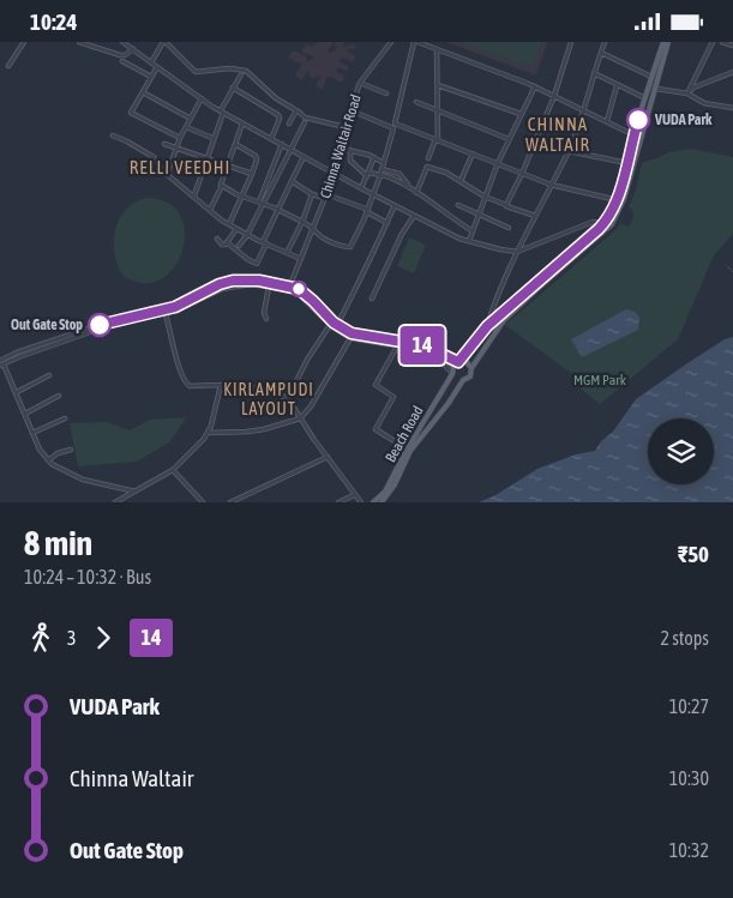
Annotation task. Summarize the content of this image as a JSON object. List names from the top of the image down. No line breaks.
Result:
{"streets":{"main road":["Beach Road"],"street":["Chinna Waltair Road"]},"districts":["CHINNA WALTAIR","RELLI VEEDHI","KIRLAMPUDI LAYOUT"],"parks":["MGM Park"],"places":["VUDA Park","Out Gate Stop"],"lines":["bus line 14"],"page":{"status":"10:24","on_map":"14","heading":["8 min","10:24 – 10:32 · Bus","₹50"],"legs":["3","14","2 stops"],"list":[{"name":"VUDA Park","value":"10:27"},{"name":"Chinna Waltair","value":"10:30"},{"name":"Out Gate Stop","value":"10:32"}]}}
